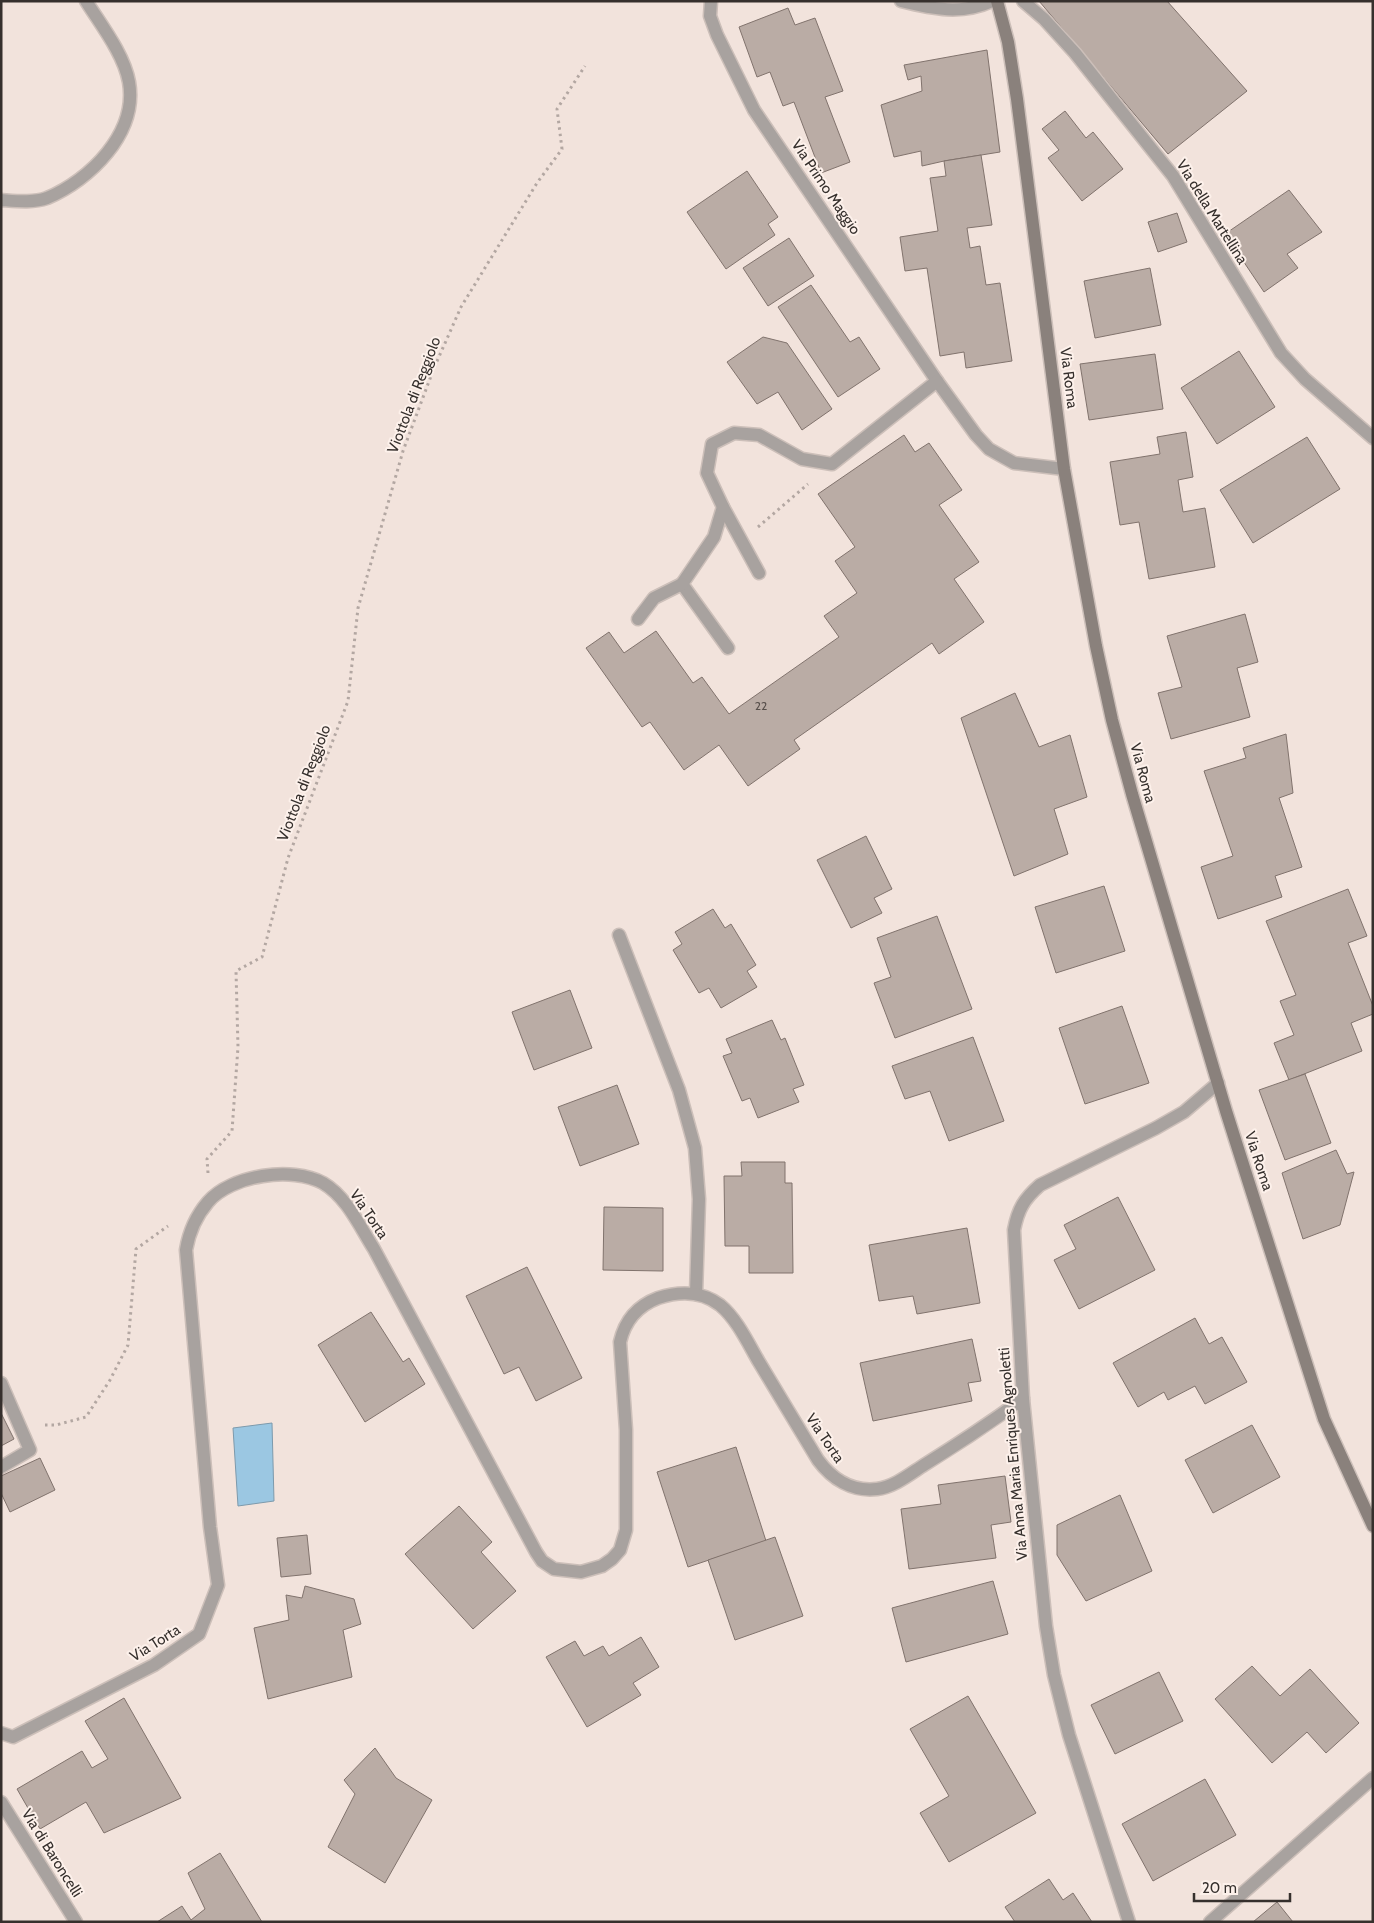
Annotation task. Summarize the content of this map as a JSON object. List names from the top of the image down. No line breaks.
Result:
{"streets":{"main road":["Via Roma"],"street":["Via Primo Maggio","Via della Martellina","Via Torta","Via Anna Maria Enriques Agnoletti","Via di Baroncelli"],"path":["Viottola di Reggiolo"]},"crossings":[["Via Primo Maggio","Via Roma"],["Via Roma","Via Anna Maria Enriques Agnoletti"],["Viottola di Reggiolo","Via Torta"],["Via Torta","Via Anna Maria Enriques Agnoletti"]],"house_numbers":["22"],"scale_bar":"20 m"}
